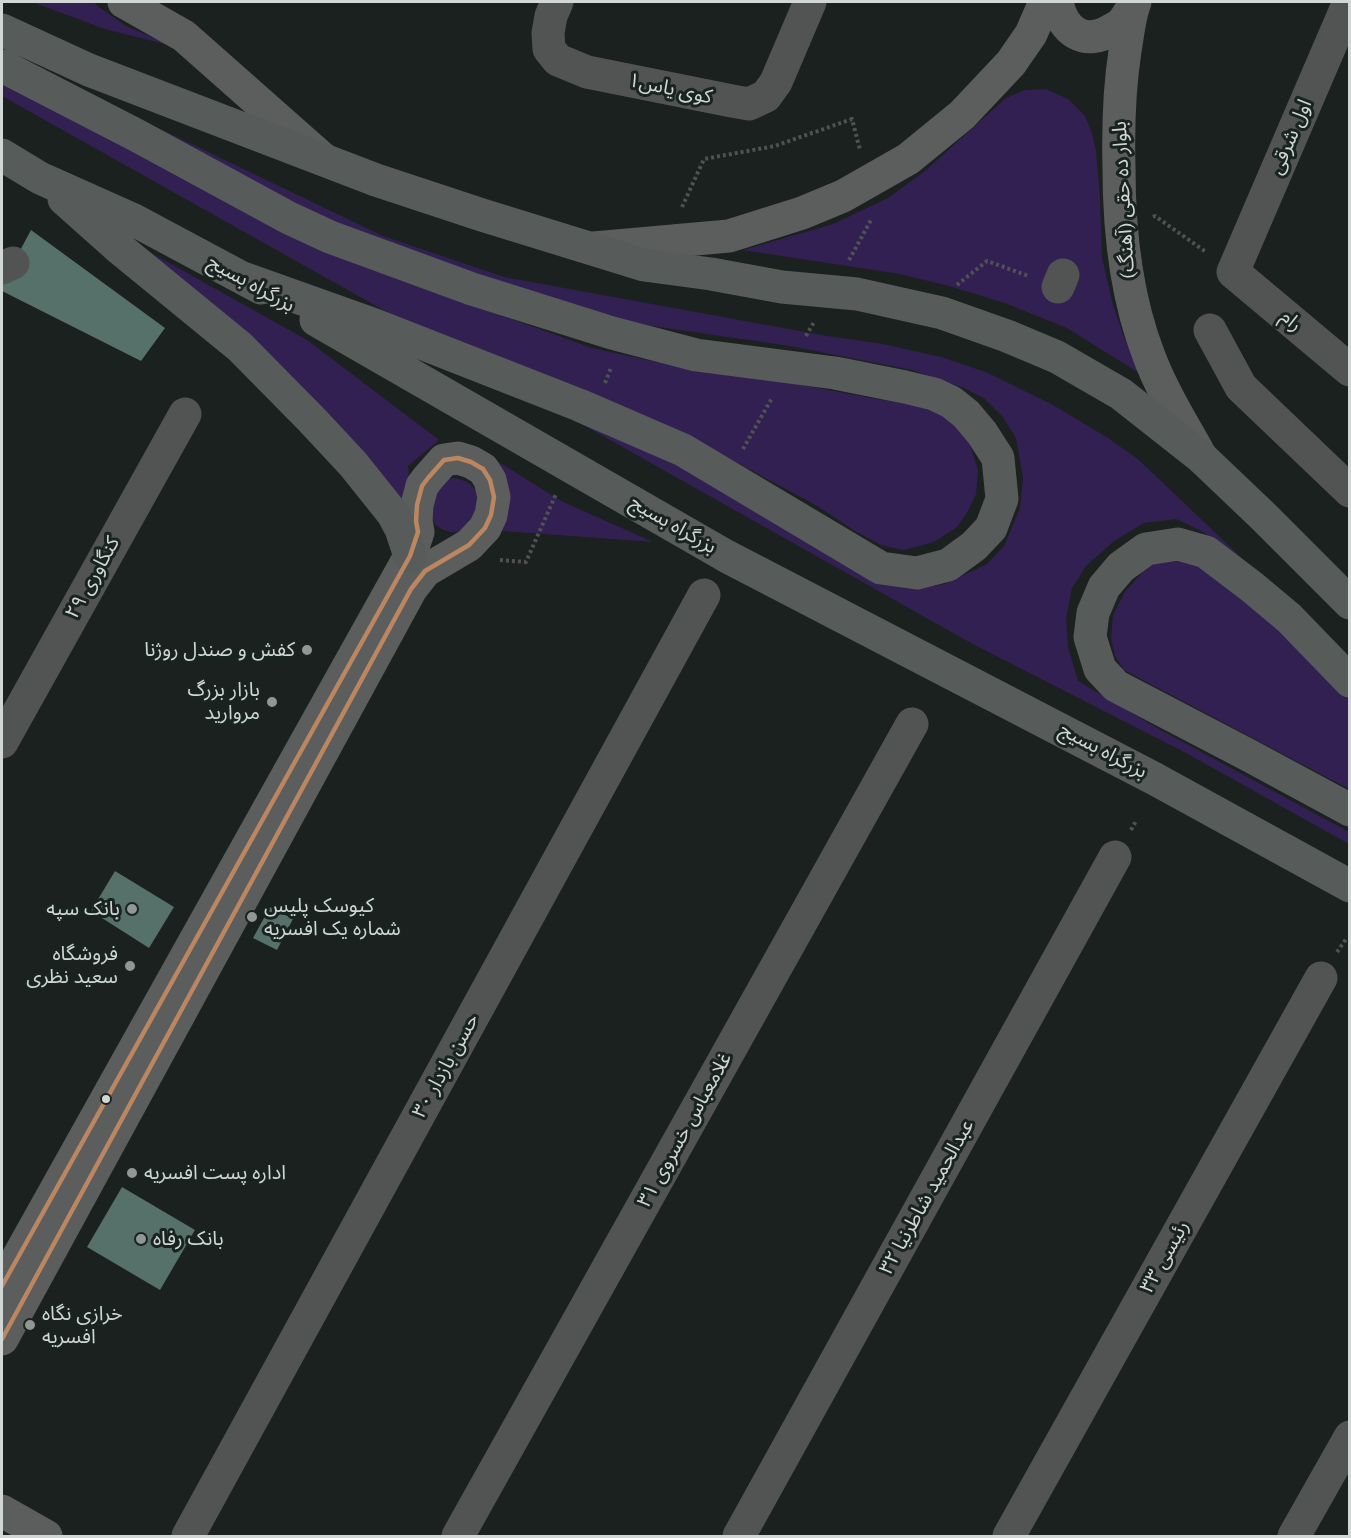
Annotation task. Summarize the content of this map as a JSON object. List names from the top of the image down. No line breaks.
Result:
{"streets":{"highway":["بزرگراه بسیج"],"main road":["بلوار ده حقی (آهنگ)"],"street":["کوی یاس۱","اول شرقی","رام","کنگاوری ۲۹","حسن بازدار ۳۰","غلامعباس خسروی ۳۱","عبدالحمید شاطرنیا ۳۲","رئیسی ۳۳"]},"crossings":[["اول شرقی","رام"]],"places":["کفش و صندل روژنا","بازار بزرگ مروارید","بانک سپه","کیوسک پلیس شماره یک افسریه","فروشگاه سعید نظری","اداره پست افسریه","بانک رفاه","خرازی نگاه افسریه"]}
